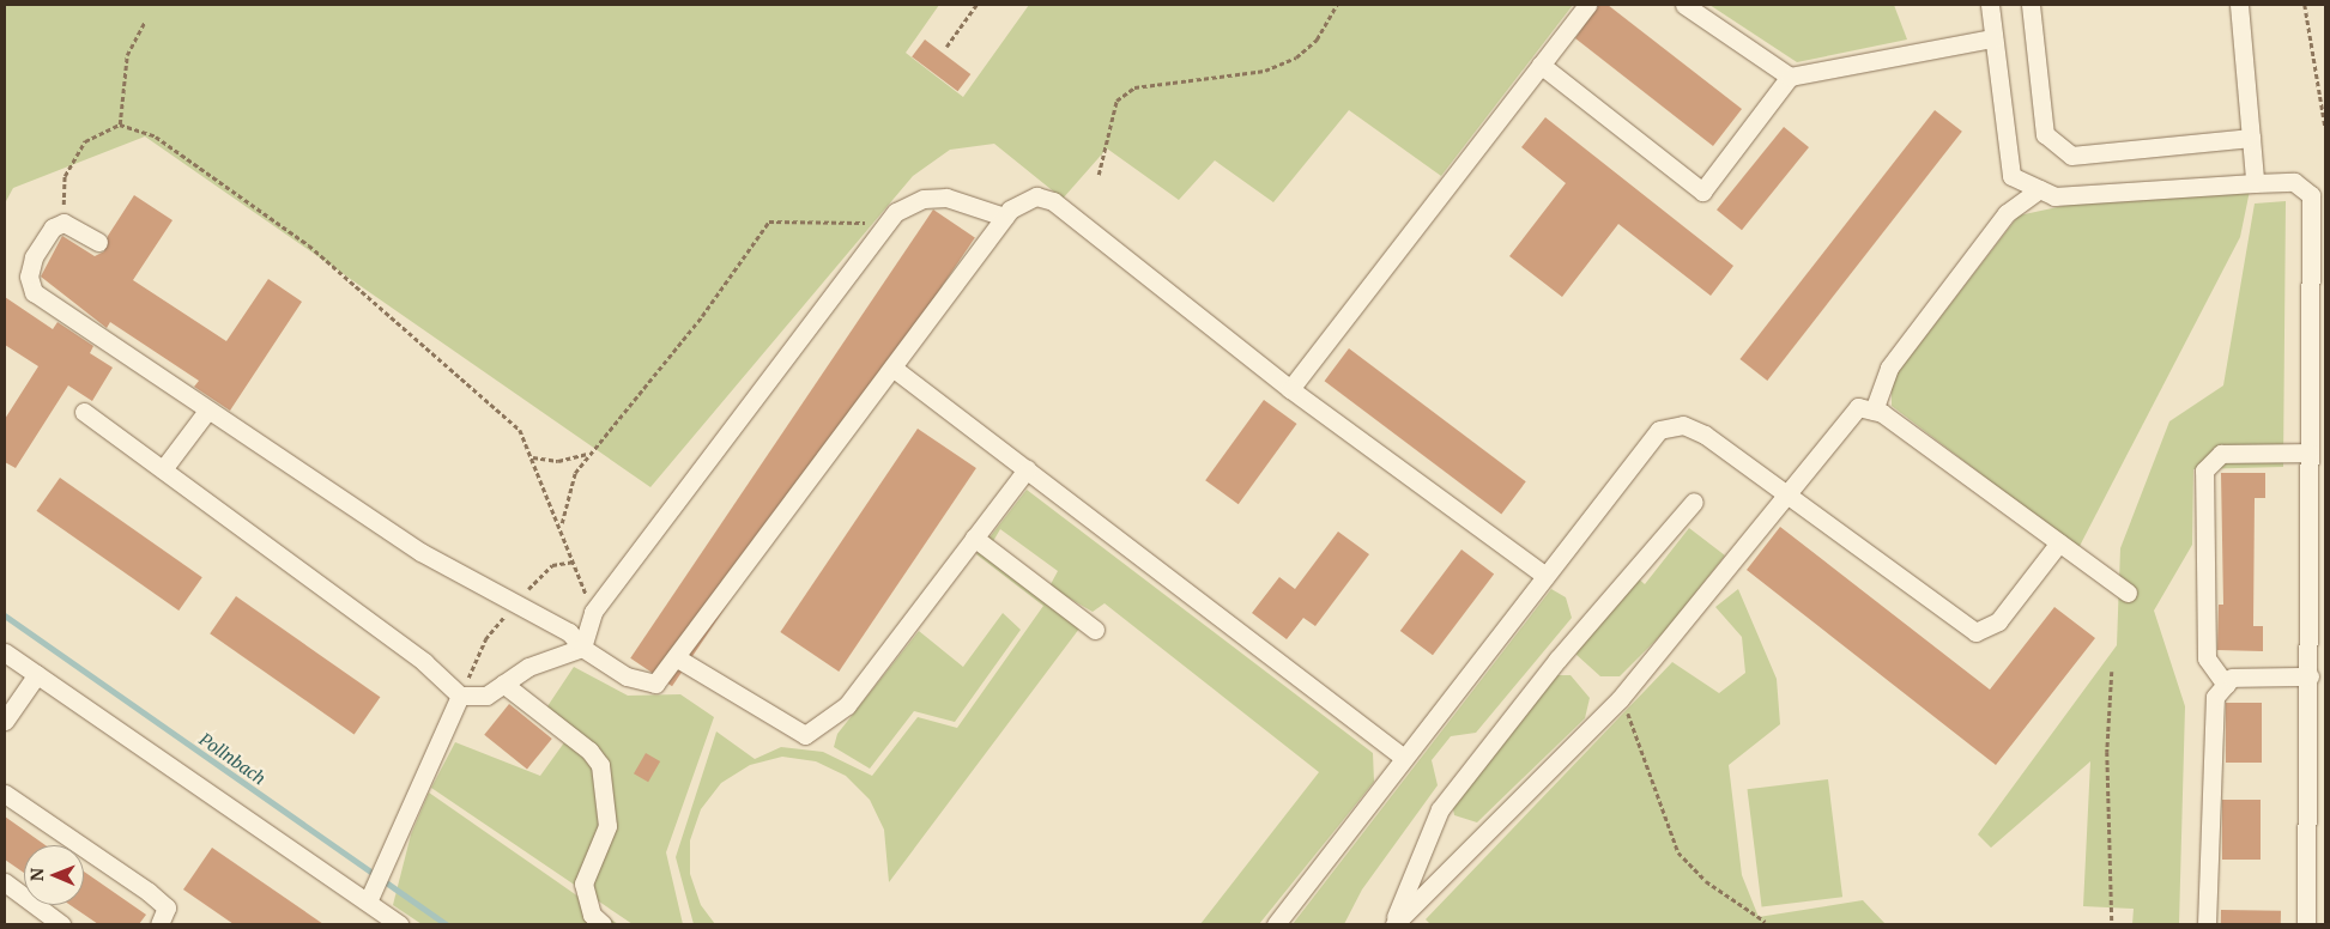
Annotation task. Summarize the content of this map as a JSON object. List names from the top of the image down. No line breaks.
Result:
{"water":["Pollnbach"],"north":"left"}
